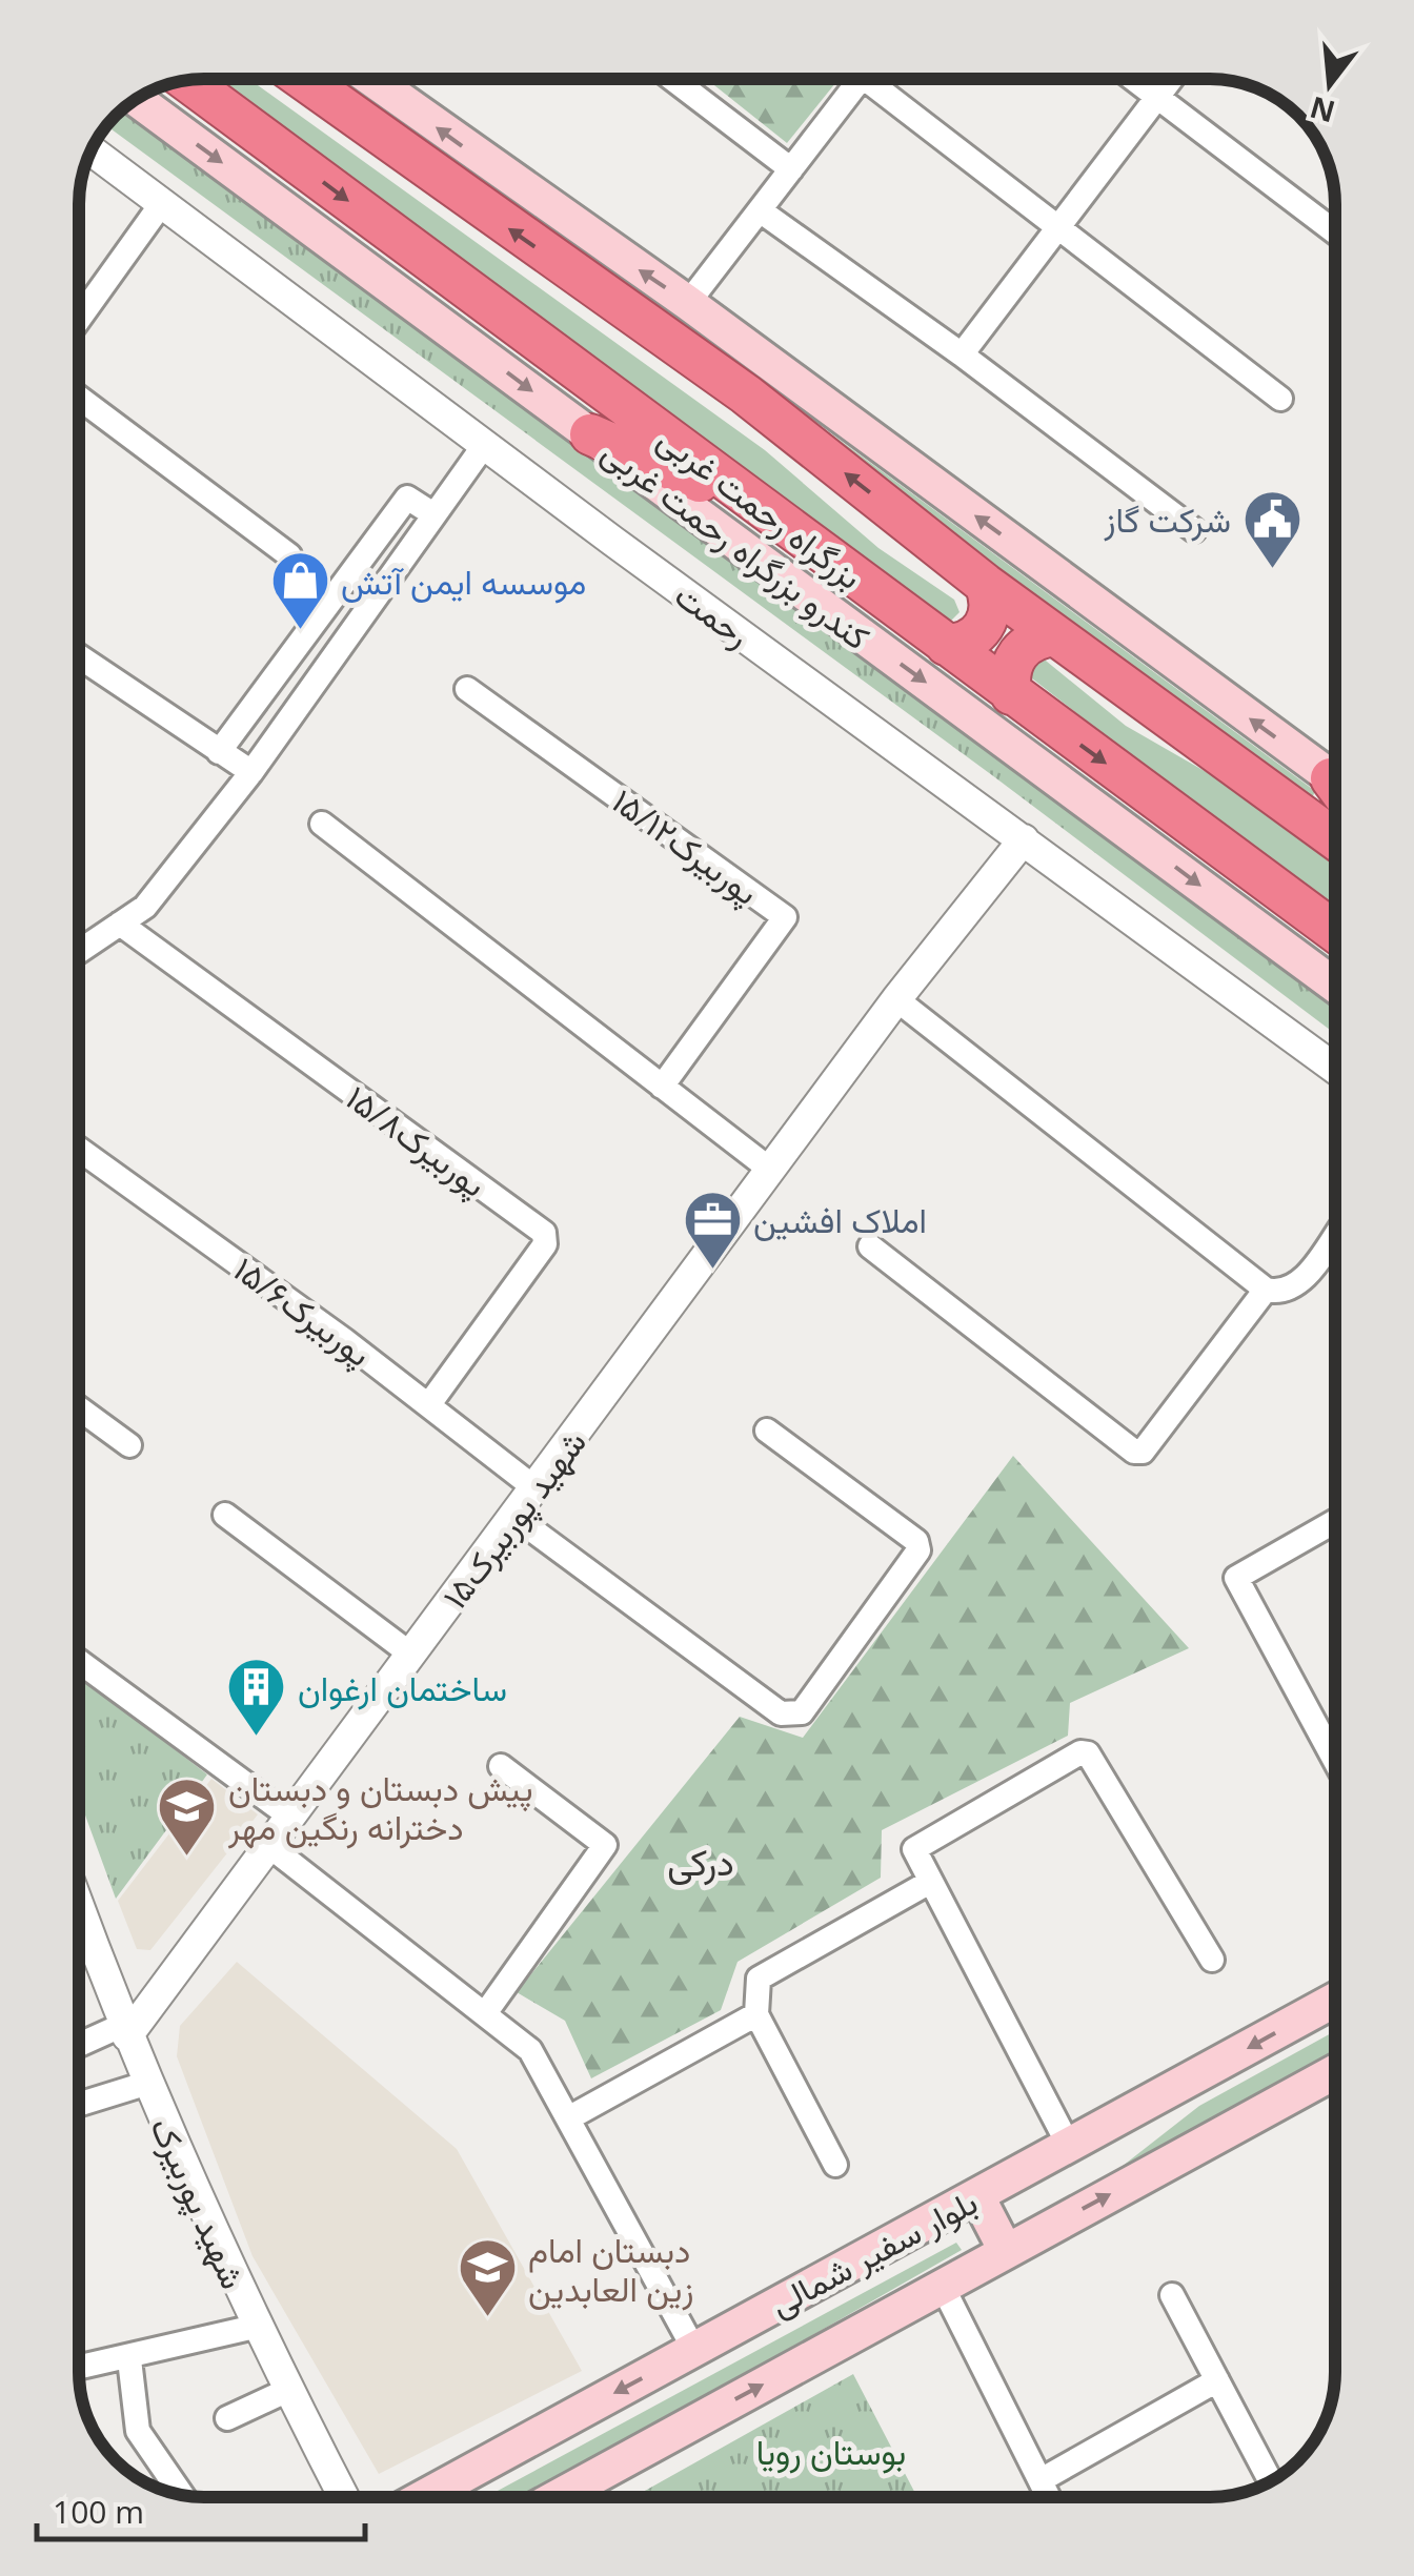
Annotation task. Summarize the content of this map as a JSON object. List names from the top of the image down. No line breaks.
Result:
{"streets":{"highway":["بزرگراه رحمت غربی"],"main road":["کندرو بزرگراه رحمت غربی","بلوار سفیر شمالی"],"street":["رحمت","پوربیرک۱۵/۱۲","پوربیرک۱۵/۸","پوربیرک۱۵/۶","شهید پوربیرک۱۵","شهید پوربیرک"]},"crossings":[["رحمت","شهید پوربیرک۱۵"],["پوربیرک۱۵/۸","پوربیرک۱۵/۶"],["پوربیرک۱۵/۶","شهید پوربیرک۱۵"],["شهید پوربیرک۱۵","شهید پوربیرک"]],"districts":["درکی"],"parks":["بوستان رویا"],"places":{"public building":["شرکت گاز"],"shop":["موسسه ایمن آتش"],"office":["املاک افشین"],"building":["ساختمان ارغوان"],"school or university":["پیش دبستان و دبستان دخترانه رنگین مهر","دبستان امام زین العابدین"]},"scale_bar":"100 m","north":"bottom"}
